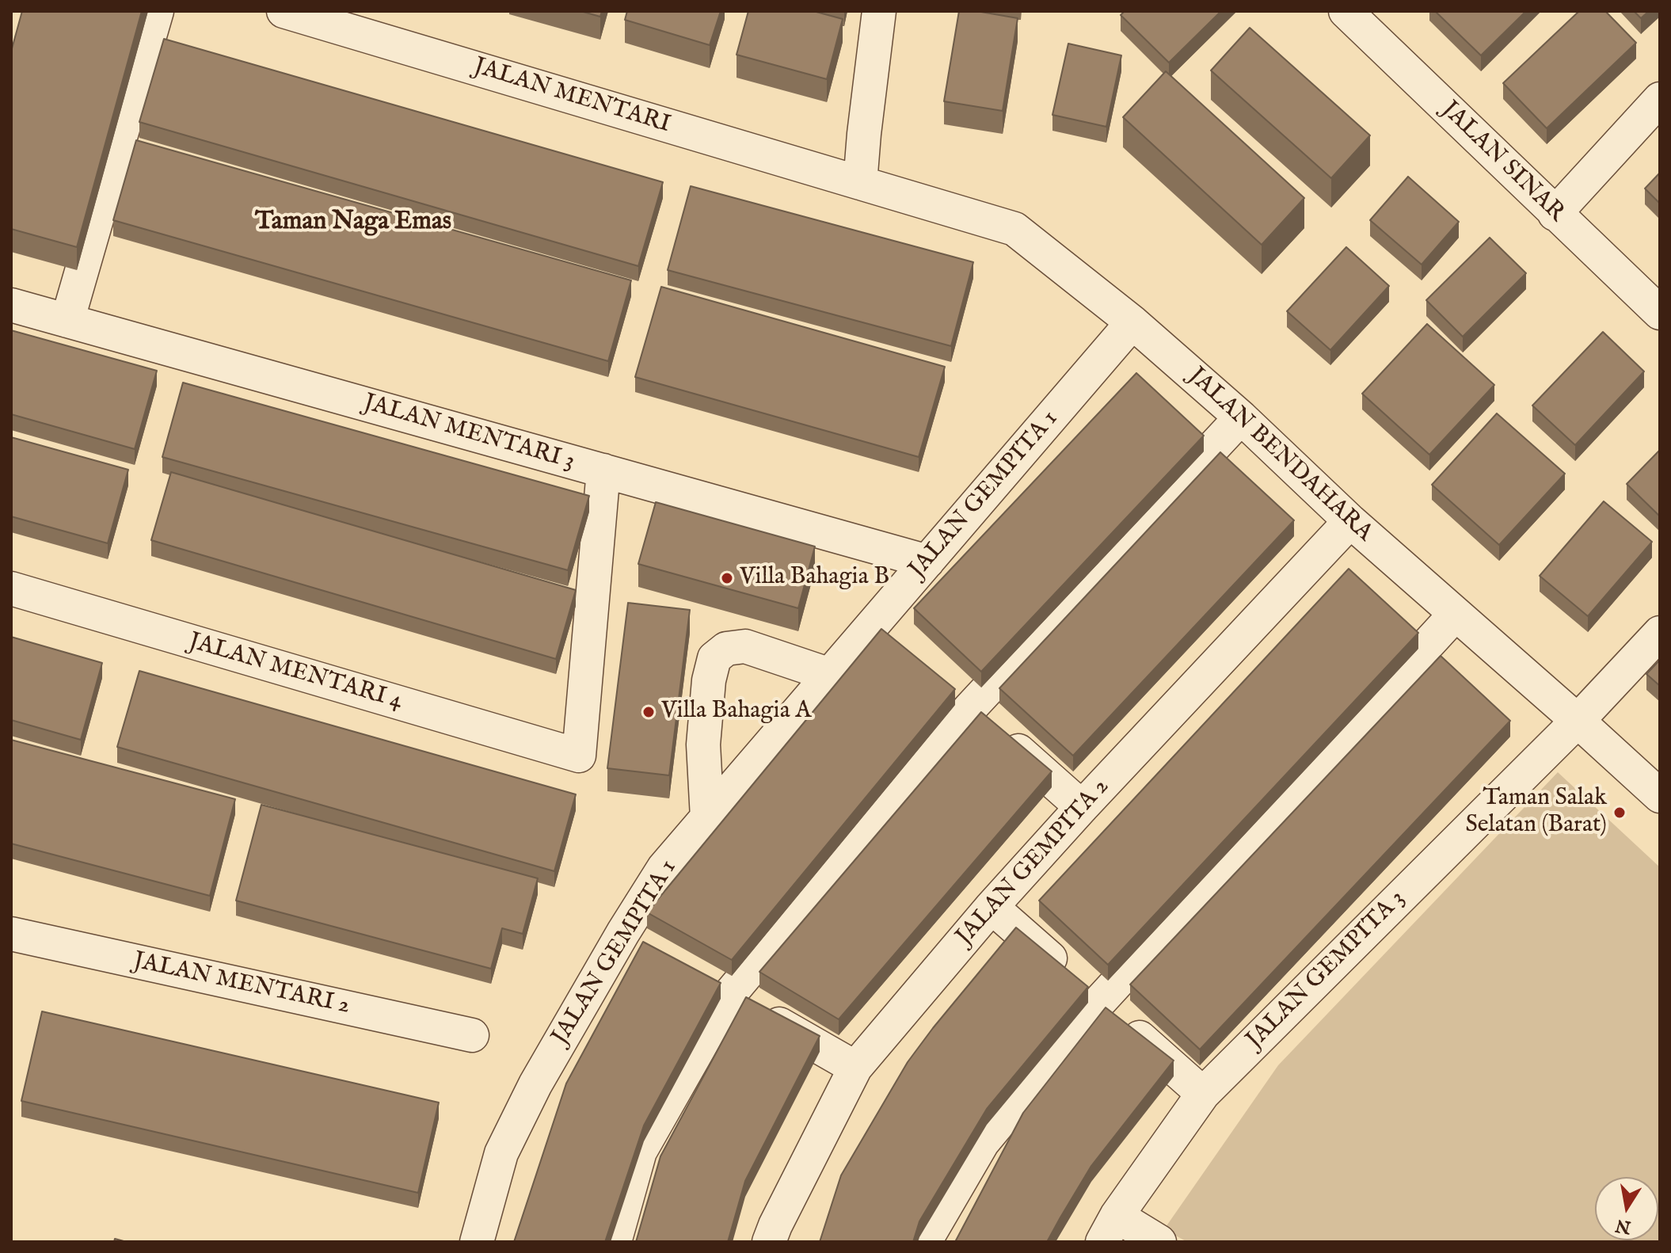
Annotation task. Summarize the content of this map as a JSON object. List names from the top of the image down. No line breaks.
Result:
{"streets":{"street":["JALAN MENTARI","JALAN SINAR","JALAN MENTARI 3","JALAN BENDAHARA","JALAN GEMPITA 1","JALAN MENTARI 4","JALAN GEMPITA 2","JALAN GEMPITA 3","JALAN MENTARI 2"]},"crossings":[["JALAN MENTARI","JALAN BENDAHARA"],["JALAN MENTARI 3","JALAN GEMPITA 1"],["JALAN MENTARI 3","JALAN MENTARI 4"],["JALAN BENDAHARA","JALAN GEMPITA 1"],["JALAN BENDAHARA","JALAN GEMPITA 2"],["JALAN BENDAHARA","JALAN GEMPITA 3"]],"districts":["Taman Naga Emas"],"places":["Villa Bahagia B","Villa Bahagia A","Taman Salak Selatan (Barat)"],"north":"bottom"}
